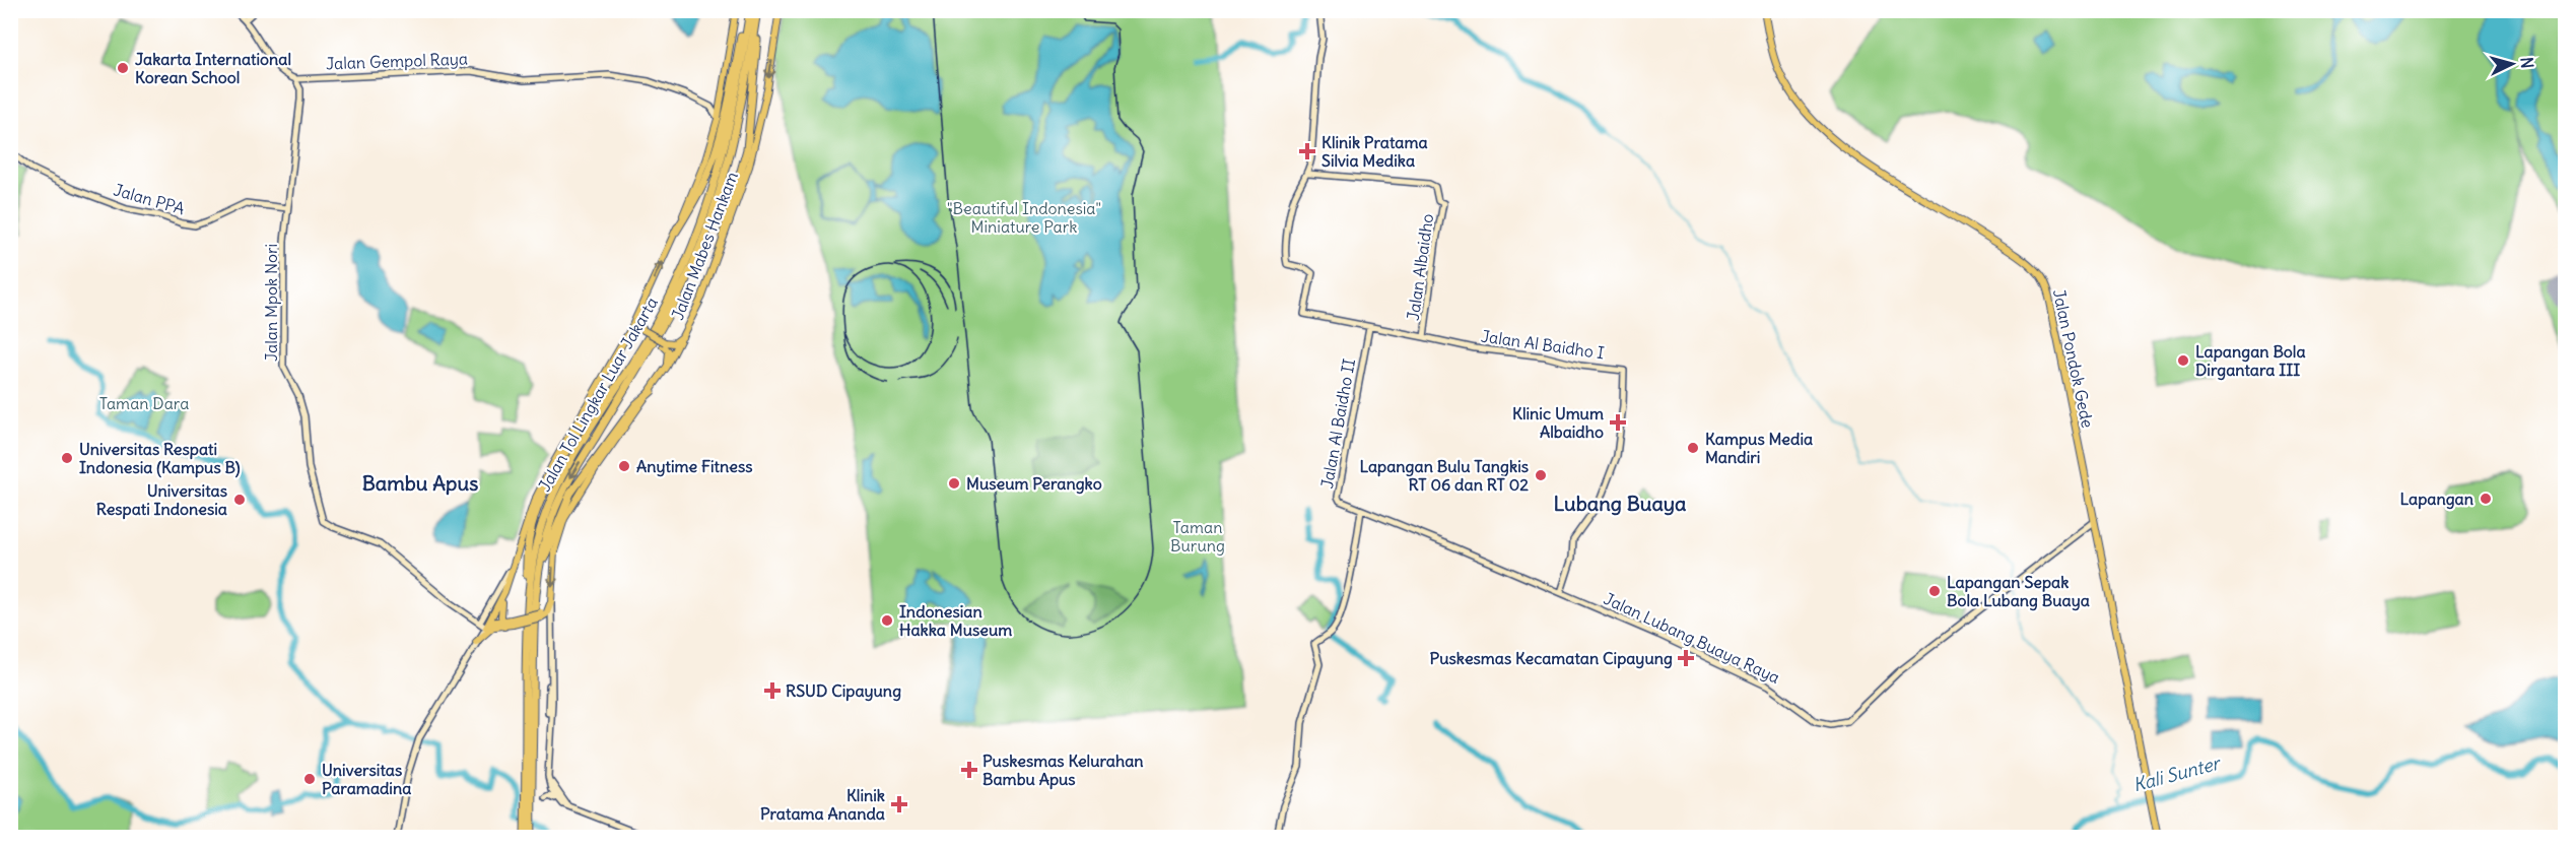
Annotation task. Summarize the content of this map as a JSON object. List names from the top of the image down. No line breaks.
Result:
{"streets":{"highway":["Jalan Tol Lingkar Luar Jakarta"],"main road":["Jalan Gempol Raya","Jalan PPA","Jalan Mabes Hankam","Jalan Albaidho","Jalan Mpok Nori","Jalan Al Baidho I","Jalan Pondok Gede","Jalan Al Baidho II","Jalan Lubang Buaya Raya"]},"crossings":[["Jalan Gempol Raya","Jalan Mpok Nori"],["Jalan PPA","Jalan Mpok Nori"],["Jalan Mabes Hankam","Jalan Mpok Nori"],["Jalan Albaidho","Jalan Al Baidho I"],["Jalan Al Baidho I","Jalan Al Baidho II"],["Jalan Al Baidho I","Jalan Lubang Buaya Raya"],["Jalan Pondok Gede","Jalan Lubang Buaya Raya"],["Jalan Al Baidho II","Jalan Lubang Buaya Raya"]],"districts":["Bambu Apus","Lubang Buaya"],"water":["Kali Sunter"],"parks":["\"Beautiful Indonesia\" Miniature Park","Taman Dara","Taman Burung"],"places":{"other":["Jakarta International Korean School","Lapangan Bola Dirgantara III","Kampus Media Mandiri","Universitas Respati Indonesia (Kampus B)","Anytime Fitness","Lapangan Bulu Tangkis RT 06 dan RT 02","Museum Perangko","Lapangan","Universitas Respati Indonesia","Lapangan Sepak Bola Lubang Buaya","Indonesian Hakka Museum","Universitas Paramadina"],"health":["Klinik Pratama Silvia Medika","Klinic Umum Albaidho","Puskesmas Kecamatan Cipayung","RSUD Cipayung","Puskesmas Kelurahan Bambu Apus","Klinik Pratama Ananda"]},"north":"right"}
